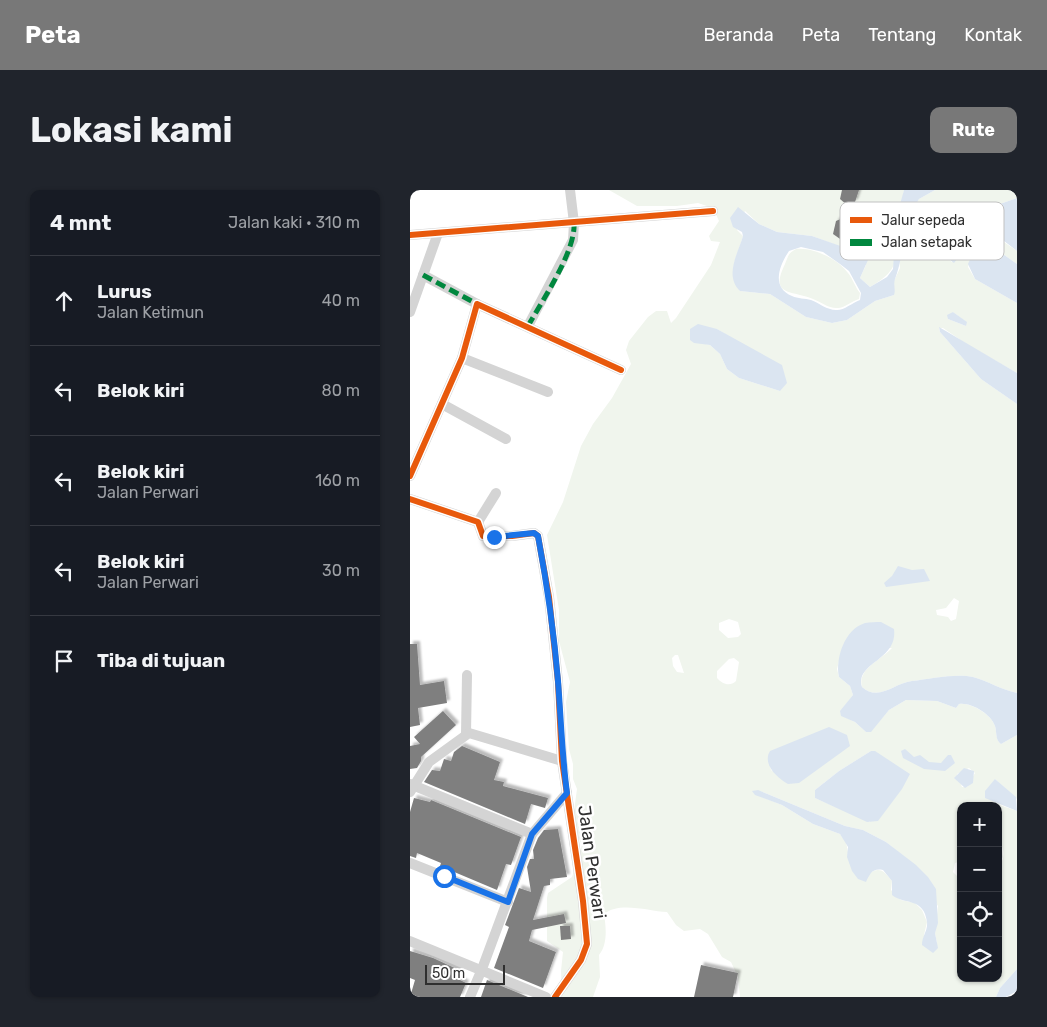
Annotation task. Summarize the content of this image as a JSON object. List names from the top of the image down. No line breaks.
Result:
{"streets":{"street":["Jalan Perwari"]},"legend":["Jalur sepeda","Jalan setapak"],"scale_bar":"50 m","page":{"header":"Peta","nav":["Beranda","Peta","Tentang","Kontak"],"buttons":"Rute","title":"Lokasi kami","heading":["4 mnt","Jalan kaki · 310 m"],"list":[["Lurus","Jalan Ketimun","40 m"],["Belok kiri","80 m"],["Belok kiri","Jalan Perwari","160 m"],["Belok kiri","Jalan Perwari","30 m"],"Tiba di tujuan"],"map_buttons":["+","−"],"scale":"50 m"}}
